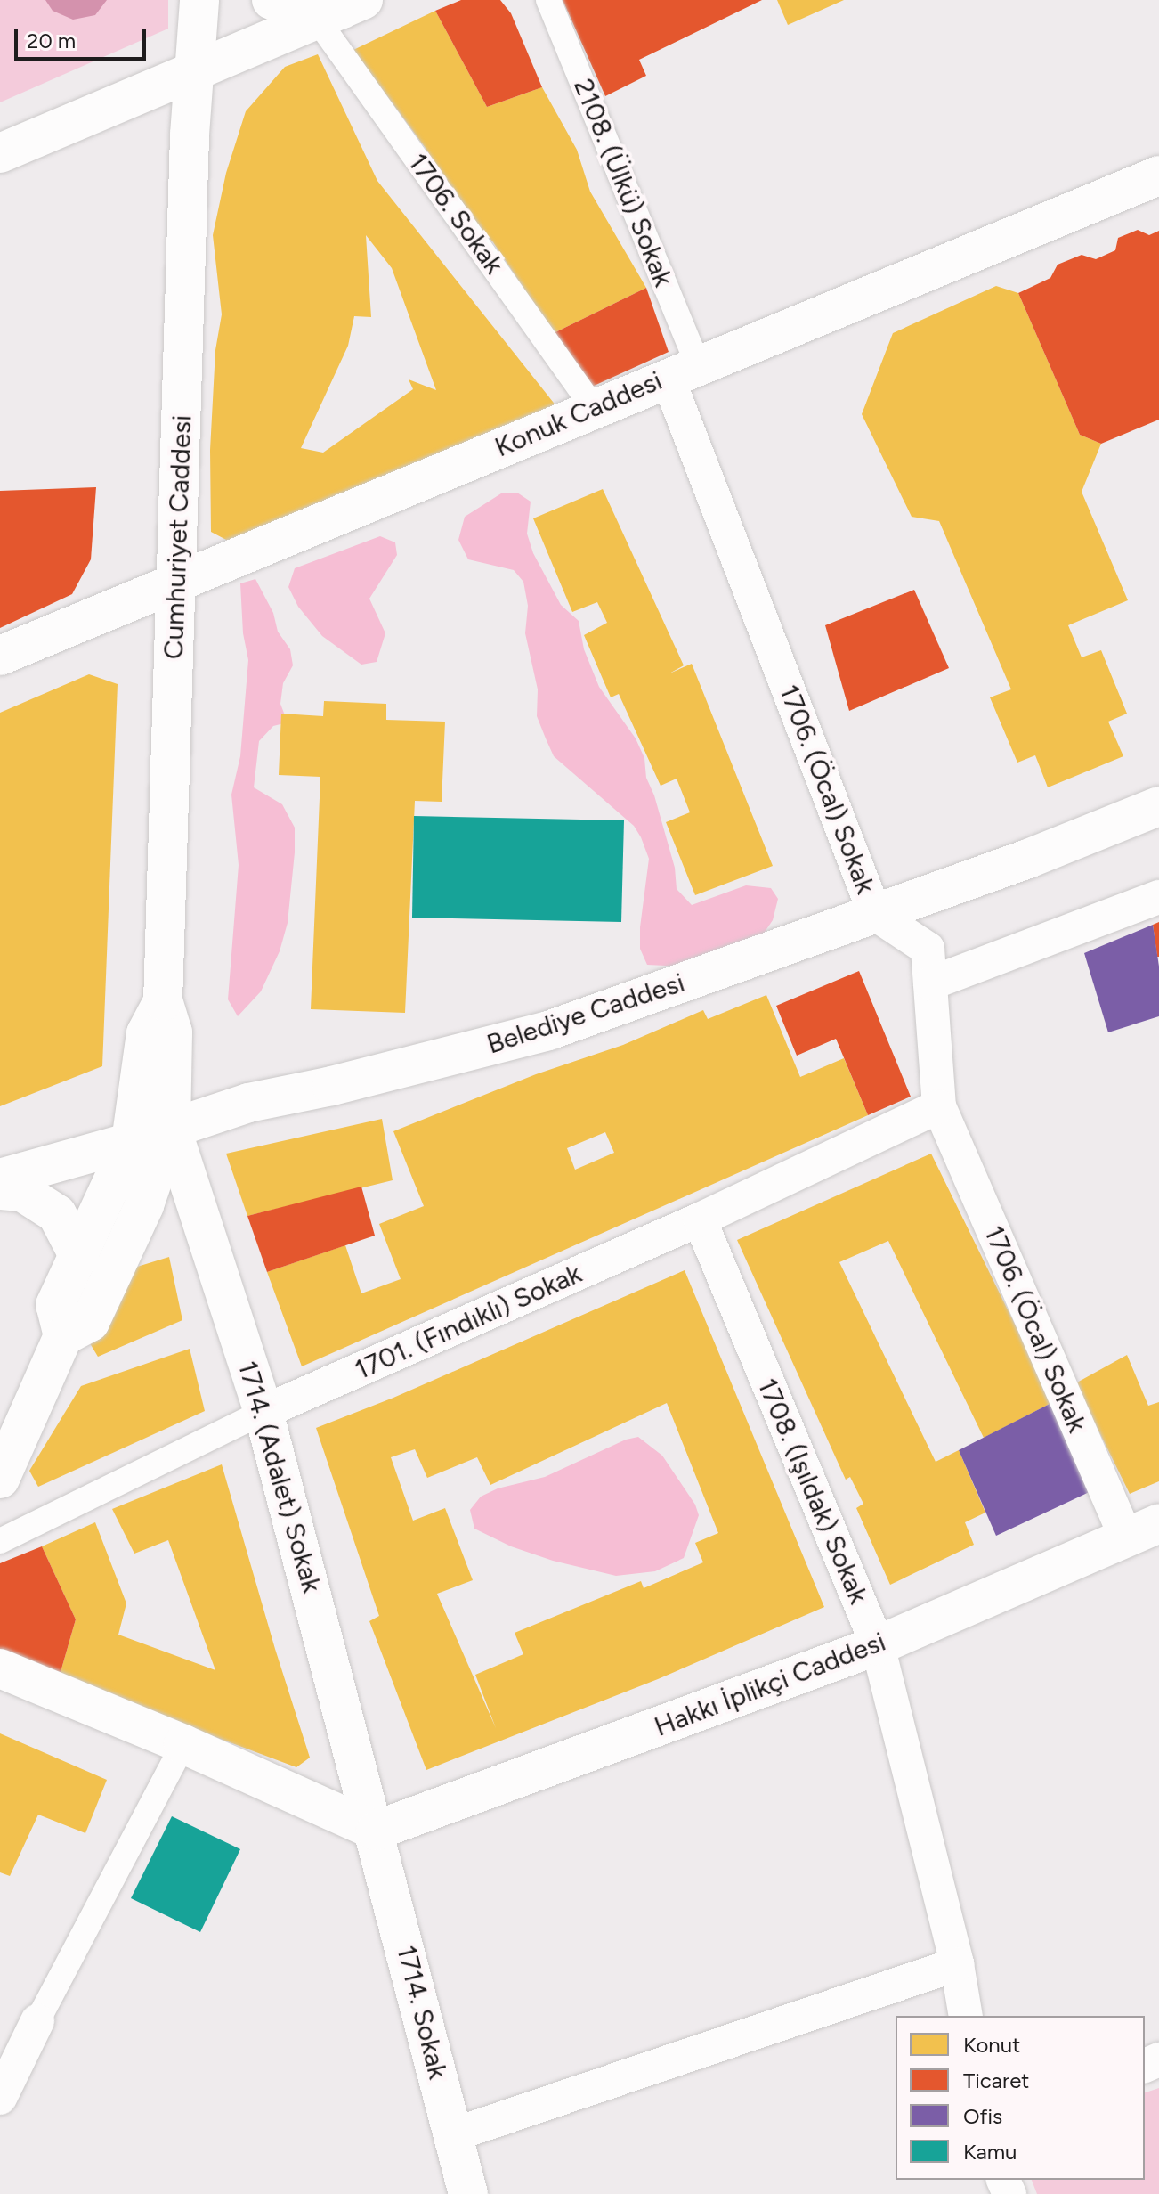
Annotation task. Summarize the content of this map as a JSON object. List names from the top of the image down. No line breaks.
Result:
{"streets":{"street":["2108. (Ülkü) Sokak","1706. Sokak","Konuk Caddesi","Cumhuriyet Caddesi","1706. (Öcal) Sokak","Belediye Caddesi","1701. (Fındıklı) Sokak","1714. (Adalet) Sokak","1708. (Işıldak) Sokak","Hakkı İplikçi Caddesi","1714. Sokak"]},"crossings":[["2108. (Ülkü) Sokak","Konuk Caddesi"],["2108. (Ülkü) Sokak","1706. (Öcal) Sokak"],["1706. Sokak","Konuk Caddesi"],["Konuk Caddesi","Cumhuriyet Caddesi"],["Konuk Caddesi","1706. (Öcal) Sokak"],["Cumhuriyet Caddesi","Belediye Caddesi"],["Cumhuriyet Caddesi","1714. (Adalet) Sokak"],["1706. (Öcal) Sokak","Belediye Caddesi"],["1706. (Öcal) Sokak","1701. (Fındıklı) Sokak"],["1706. (Öcal) Sokak","Hakkı İplikçi Caddesi"],["Belediye Caddesi","1714. (Adalet) Sokak"],["1701. (Fındıklı) Sokak","1714. (Adalet) Sokak"],["1701. (Fındıklı) Sokak","1708. (Işıldak) Sokak"],["1714. (Adalet) Sokak","Hakkı İplikçi Caddesi"],["1714. (Adalet) Sokak","1714. Sokak"],["1708. (Işıldak) Sokak","Hakkı İplikçi Caddesi"],["Hakkı İplikçi Caddesi","1714. Sokak"]],"legend":["Konut","Ticaret","Ofis","Kamu"],"scale_bar":"20 m"}
